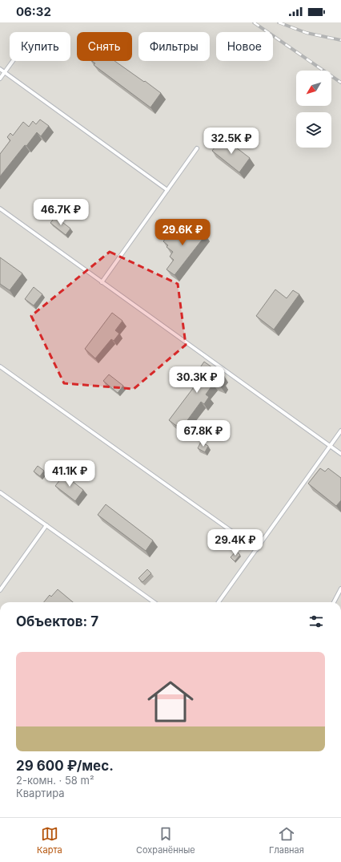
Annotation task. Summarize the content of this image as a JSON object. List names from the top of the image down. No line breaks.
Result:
{"north":"bottom left","page":{"status":"06:32","chip":["Купить","Снять","Фильтры","Новое"],"price":["32.5K ₽","46.7K ₽","29.6K ₽","30.3K ₽","67.8K ₽","41.1K ₽","29.4K ₽"],"heading":"Объектов: 7","list":[{"name":"29 600 ₽/мес.","note":"2-комн. · 58 m² · Квартира"}],"tabs":["Карта","Сохранённые","Главная"]}}
